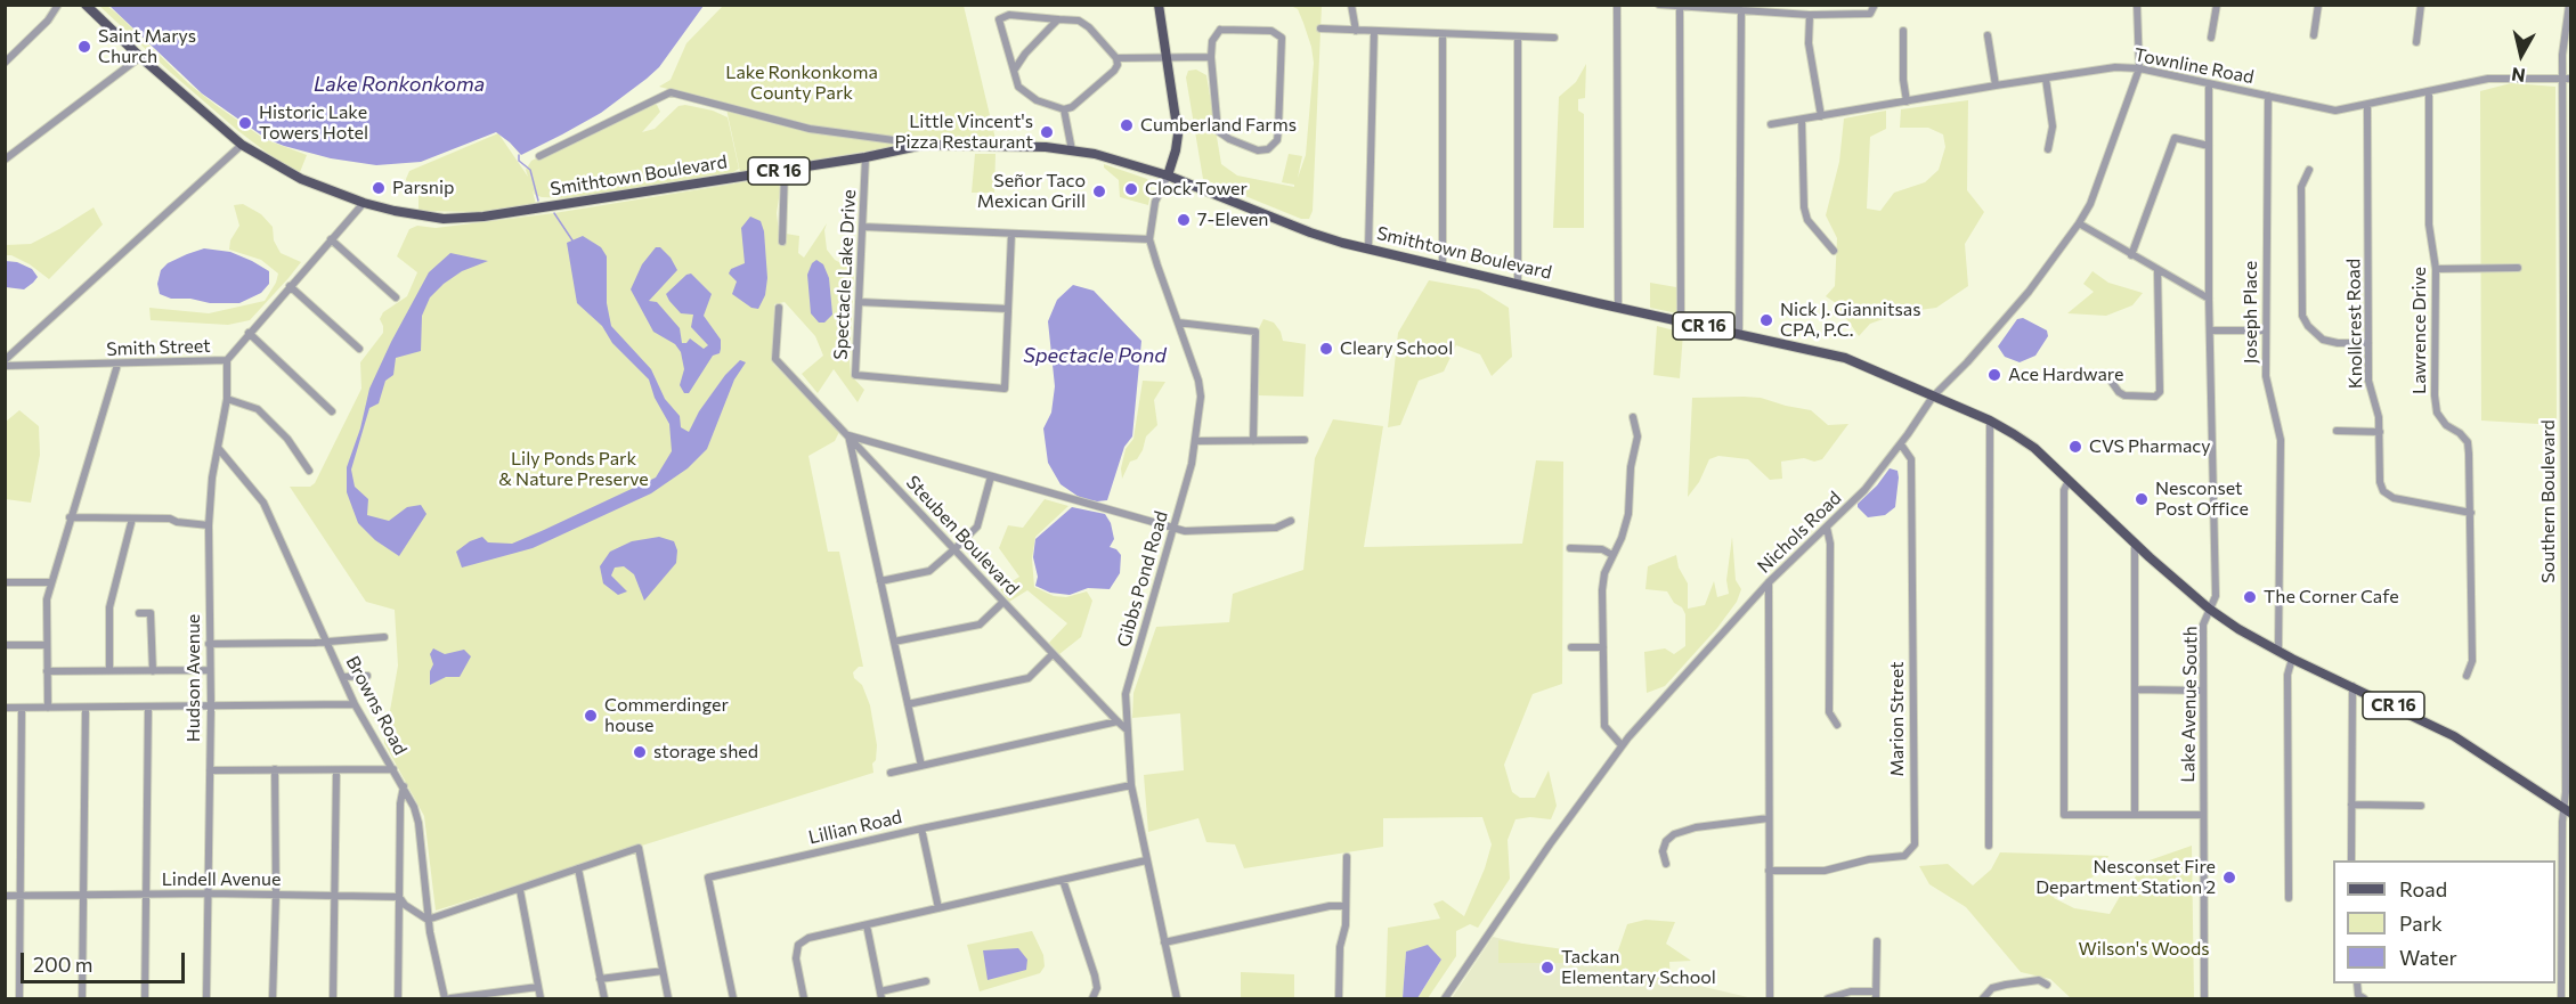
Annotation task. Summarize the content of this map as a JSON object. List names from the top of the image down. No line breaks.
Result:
{"streets":{"main road":["CR 16","Smithtown Boulevard"],"street":["Townline Road","Spectacle Lake Drive","Joseph Place","Knollcrest Road","Lawrence Drive","Smith Street","Southern Boulevard","Nichols Road","Steuben Boulevard","Gibbs Pond Road","Hudson Avenue","Lake Avenue South","Browns Road","Marion Street","Lillian Road","Lindell Avenue"]},"crossings":[["Townline Road","Joseph Place"],["Townline Road","Knollcrest Road"],["Townline Road","Lawrence Drive"],["Townline Road","Southern Boulevard"],["Townline Road","Nichols Road"],["Townline Road","Lake Avenue South"],["CR 16","Smithtown Boulevard"],["Smithtown Boulevard","Spectacle Lake Drive"],["Smithtown Boulevard","Joseph Place"],["Smithtown Boulevard","Smith Street"],["Smithtown Boulevard","Southern Boulevard"],["Smithtown Boulevard","Nichols Road"],["Smithtown Boulevard","Gibbs Pond Road"],["Smithtown Boulevard","Lake Avenue South"],["Knollcrest Road","Lawrence Drive"],["Smith Street","Hudson Avenue"],["Nichols Road","Marion Street"],["Steuben Boulevard","Gibbs Pond Road"],["Gibbs Pond Road","Lillian Road"],["Hudson Avenue","Browns Road"],["Hudson Avenue","Lindell Avenue"]],"water":["Lake Ronkonkoma","Spectacle Pond"],"parks":["Lake Ronkonkoma County Park","Lily Ponds Park & Nature Preserve","Wilson's Woods"],"places":["Saint Marys Church","Historic Lake Towers Hotel","Cumberland Farms","Little Vincent's Pizza Restaurant","Parsnip","Clock Tower","Señor Taco Mexican Grill","7-Eleven","Nick J. Giannitsas CPA, P.C.","Cleary School","Ace Hardware","CVS Pharmacy","Nesconset Post Office","The Corner Cafe","Commerdinger house","storage shed","Nesconset Fire Department Station 2","Tackan Elementary School"],"legend":["Road","Park","Water"],"scale_bar":"200 m","north":"bottom"}
